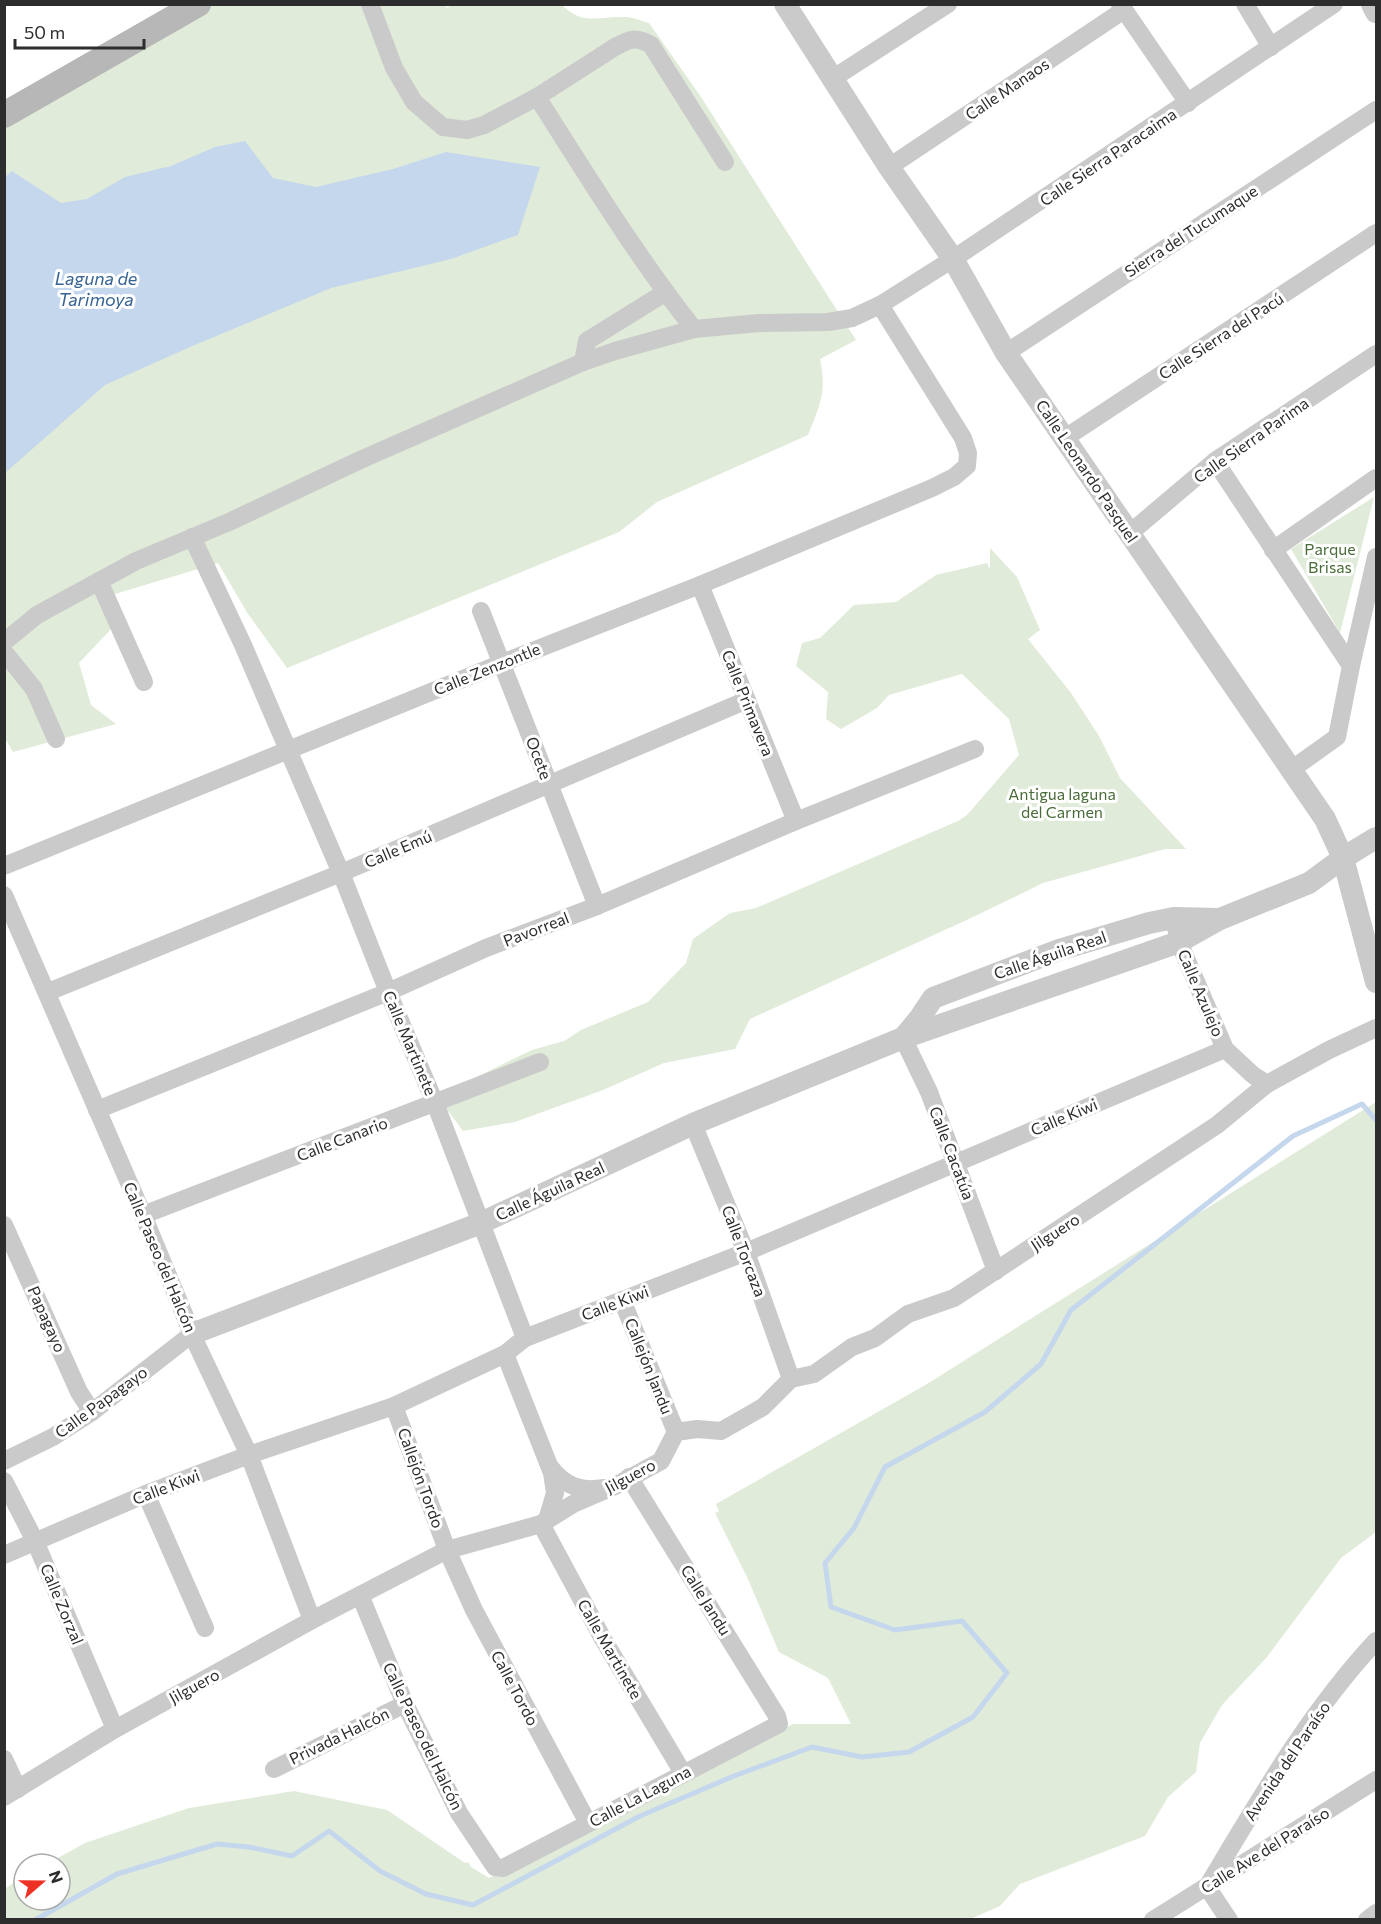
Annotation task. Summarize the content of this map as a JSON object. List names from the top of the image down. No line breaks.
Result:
{"streets":{"street":["Calle Manaos","Calle Sierra Paracaima","Sierra del Tucumaque","Calle Sierra del Pacú","Calle Sierra Parima","Calle Leonardo Pasquel","Calle Zenzontle","Calle Primavera","Ocete","Calle Emú","Pavorreal","Calle Águila Real","Calle Azulejo","Calle Martinete","Calle Kiwi","Calle Canario","Calle Cacatúa","Jilguero","Calle Torcaza","Calle Paseo del Halcón","Papagayo","Callejón Jandu","Calle Papagayo","Callejón Tordo","Calle Jandu","Calle Zorzal","Calle Tordo","Privada Halcón","Avenida del Paraíso","Calle La Laguna","Calle Ave del Paraíso"]},"crossings":[["Calle Manaos","Calle Leonardo Pasquel"],["Calle Sierra Paracaima","Calle Leonardo Pasquel"],["Calle Sierra Paracaima","Calle Zenzontle"],["Calle Sierra Paracaima","Calle Martinete"],["Sierra del Tucumaque","Calle Leonardo Pasquel"],["Calle Sierra del Pacú","Calle Leonardo Pasquel"],["Calle Sierra Parima","Calle Leonardo Pasquel"],["Calle Leonardo Pasquel","Calle Águila Real"],["Calle Zenzontle","Calle Primavera"],["Calle Zenzontle","Ocete"],["Calle Zenzontle","Calle Martinete"],["Calle Primavera","Calle Emú"],["Calle Primavera","Pavorreal"],["Ocete","Calle Emú"],["Ocete","Pavorreal"],["Calle Emú","Calle Martinete"],["Calle Emú","Calle Paseo del Halcón"],["Pavorreal","Calle Martinete"],["Pavorreal","Calle Paseo del Halcón"],["Calle Águila Real","Calle Azulejo"],["Calle Águila Real","Calle Martinete"],["Calle Águila Real","Calle Cacatúa"],["Calle Águila Real","Calle Torcaza"],["Calle Águila Real","Calle Paseo del Halcón"],["Calle Águila Real","Calle Papagayo"],["Calle Azulejo","Calle Kiwi"],["Calle Azulejo","Jilguero"],["Calle Martinete","Calle Kiwi"],["Calle Martinete","Calle Canario"],["Calle Martinete","Jilguero"],["Calle Martinete","Calle La Laguna"],["Calle Kiwi","Calle Cacatúa"],["Calle Kiwi","Calle Torcaza"],["Calle Kiwi","Calle Paseo del Halcón"],["Calle Kiwi","Callejón Jandu"],["Calle Kiwi","Callejón Tordo"],["Calle Kiwi","Calle Zorzal"],["Calle Canario","Calle Paseo del Halcón"],["Calle Cacatúa","Jilguero"],["Jilguero","Calle Torcaza"],["Jilguero","Calle Paseo del Halcón"],["Jilguero","Callejón Jandu"],["Jilguero","Callejón Tordo"],["Jilguero","Calle Jandu"],["Jilguero","Calle Zorzal"],["Jilguero","Calle Tordo"],["Calle Paseo del Halcón","Calle Papagayo"],["Calle Paseo del Halcón","Privada Halcón"],["Calle Paseo del Halcón","Calle La Laguna"],["Papagayo","Calle Papagayo"],["Callejón Tordo","Calle Tordo"],["Calle Jandu","Calle La Laguna"],["Calle Tordo","Calle La Laguna"],["Avenida del Paraíso","Calle Ave del Paraíso"]],"water":["Laguna de Tarimoya"],"parks":["Parque Brisas","Antigua laguna del Carmen"],"scale_bar":"50 m","north":"right"}
